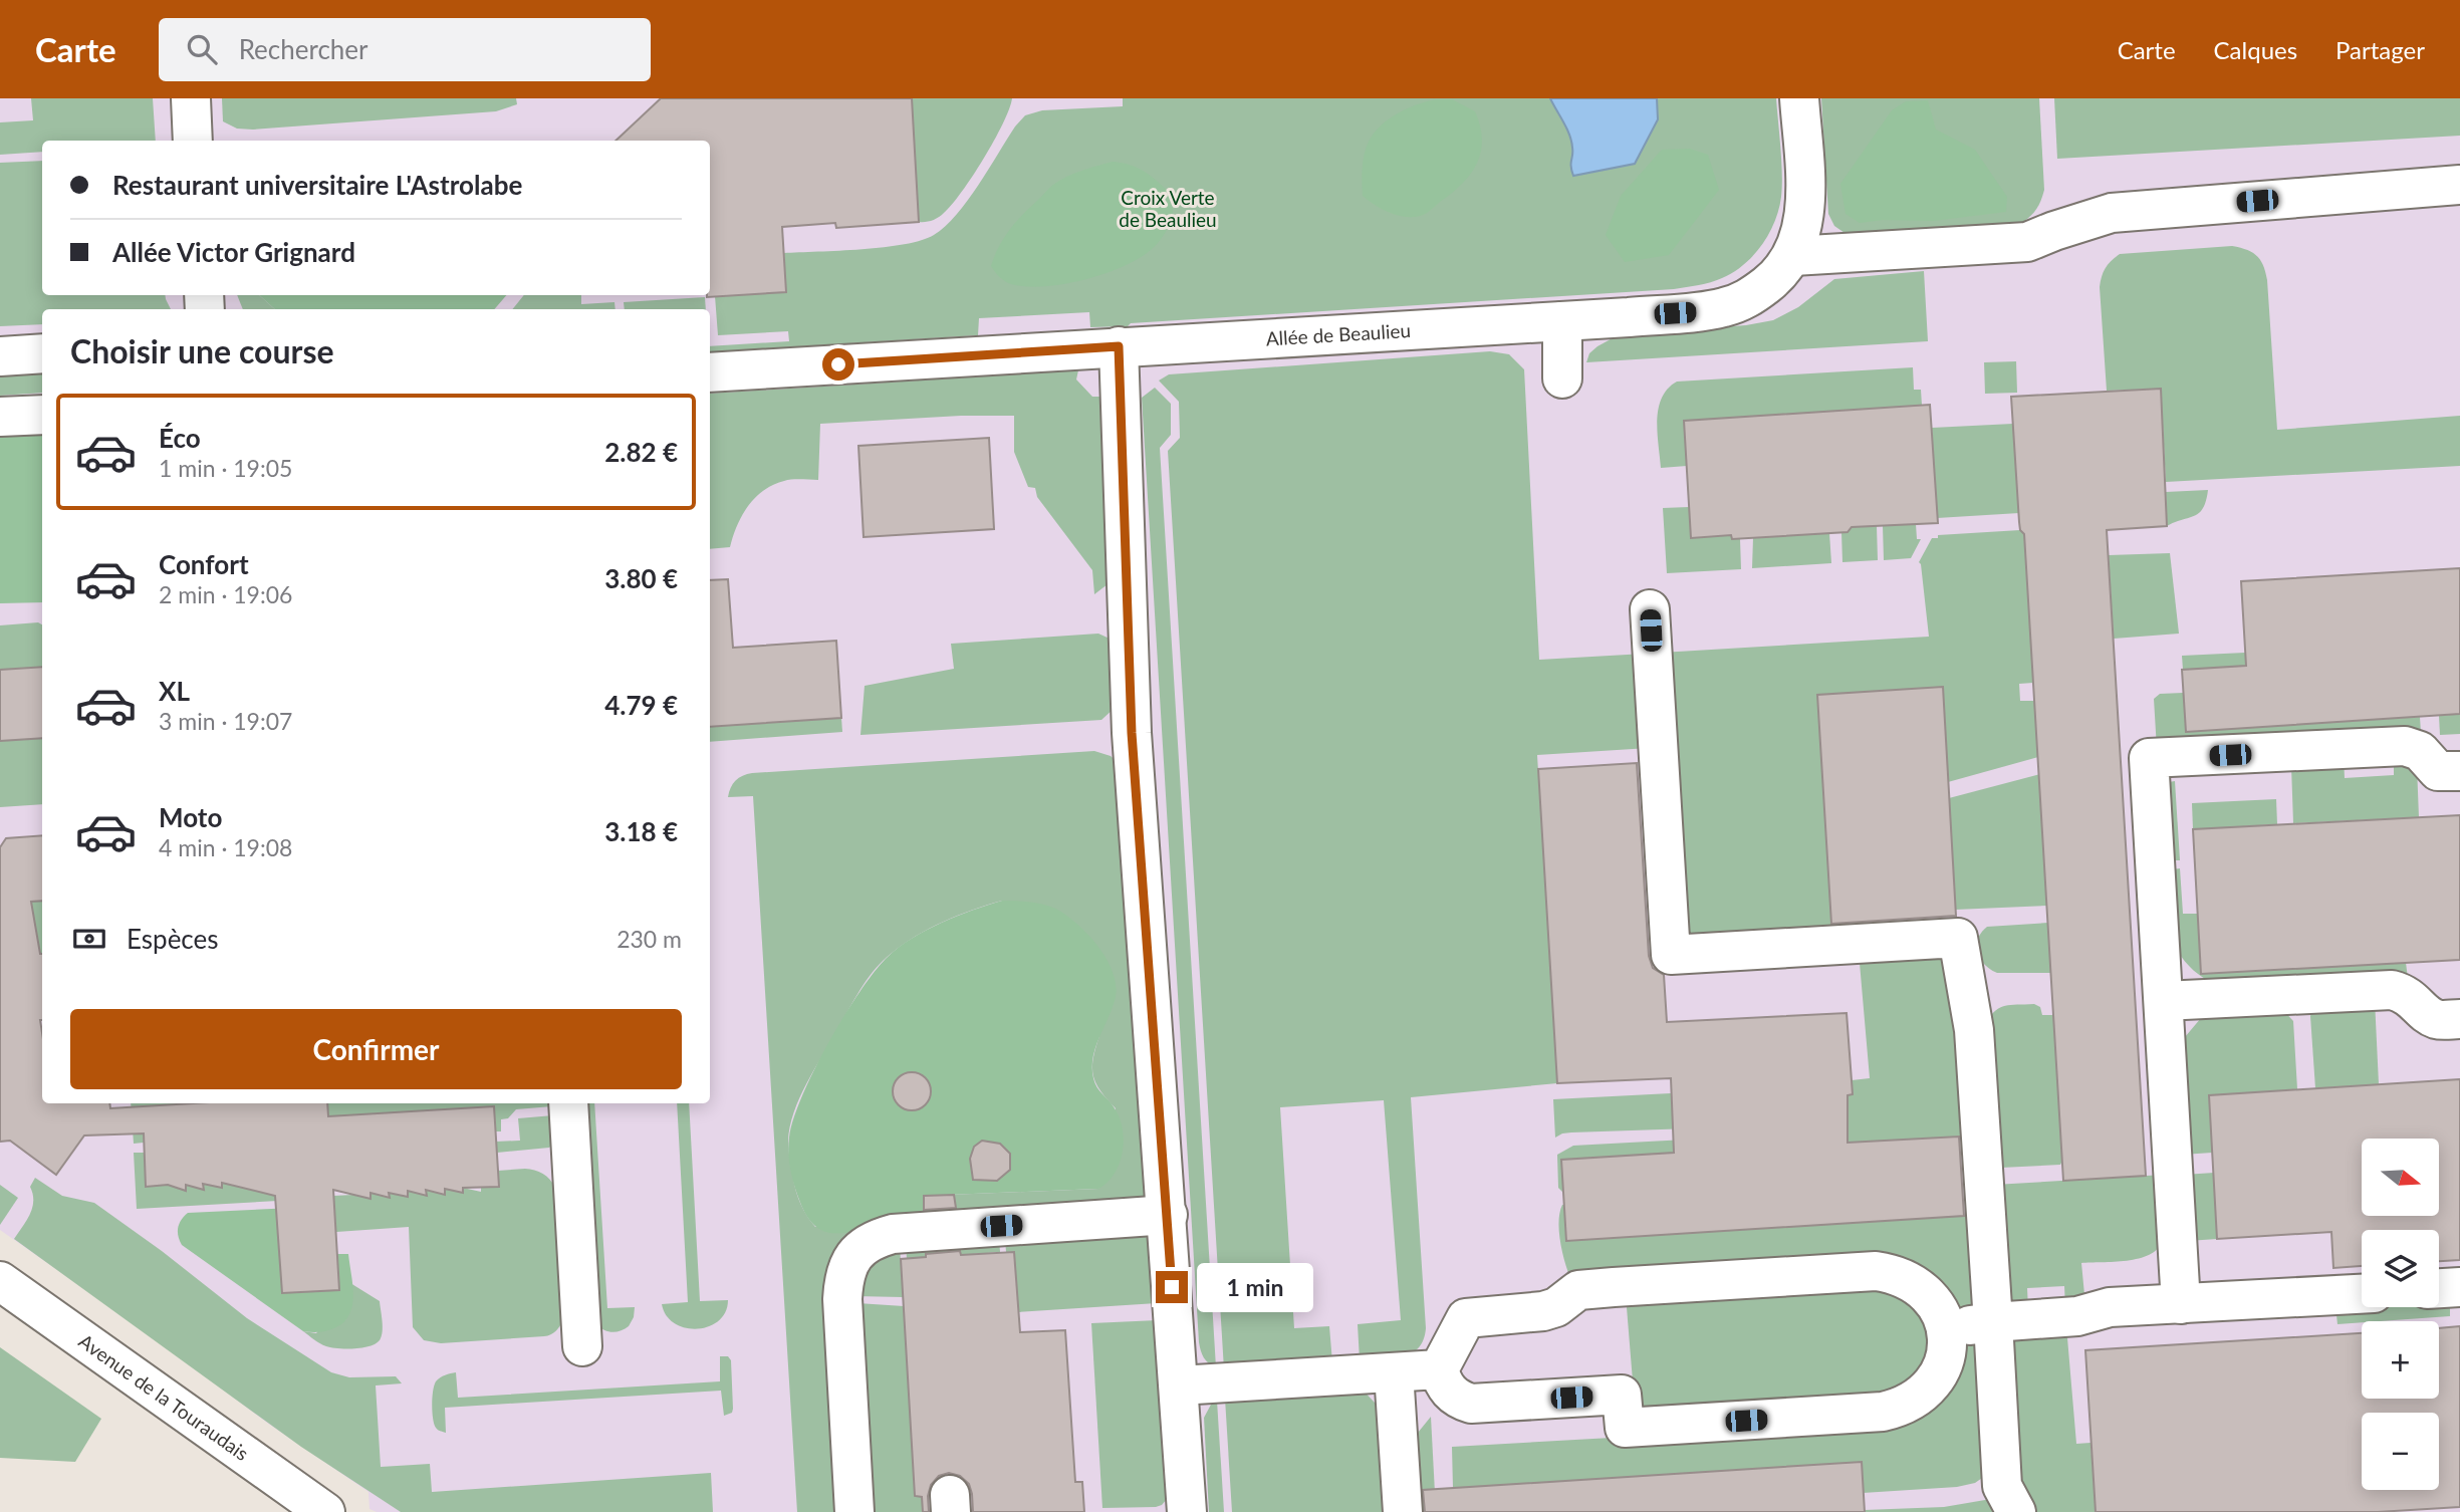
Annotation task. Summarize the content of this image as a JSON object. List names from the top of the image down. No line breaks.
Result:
{"streets":{"street":["Allée de Beaulieu","Avenue de la Touraudais"]},"parks":["Croix Verte de Beaulieu"],"north":"right","page":{"header":"Carte","search":"Rechercher","nav":["Carte","Calques","Partager"],"banner":["Restaurant universitaire L'Astrolabe","Allée Victor Grignard"],"heading":"Choisir une course","list":[{"name":"Éco","note":"1 min · 19:05","value":"2.82 €"},{"name":"Confort","note":"2 min · 19:06","value":"3.80 €"},{"name":"XL","note":"3 min · 19:07","value":"4.79 €"},{"name":"Moto","note":"4 min · 19:08","value":"3.18 €"}],"pay":["Espèces","230 m"],"buttons":"Confirmer","map_buttons":["+","−"],"bubble":"1 min"}}
